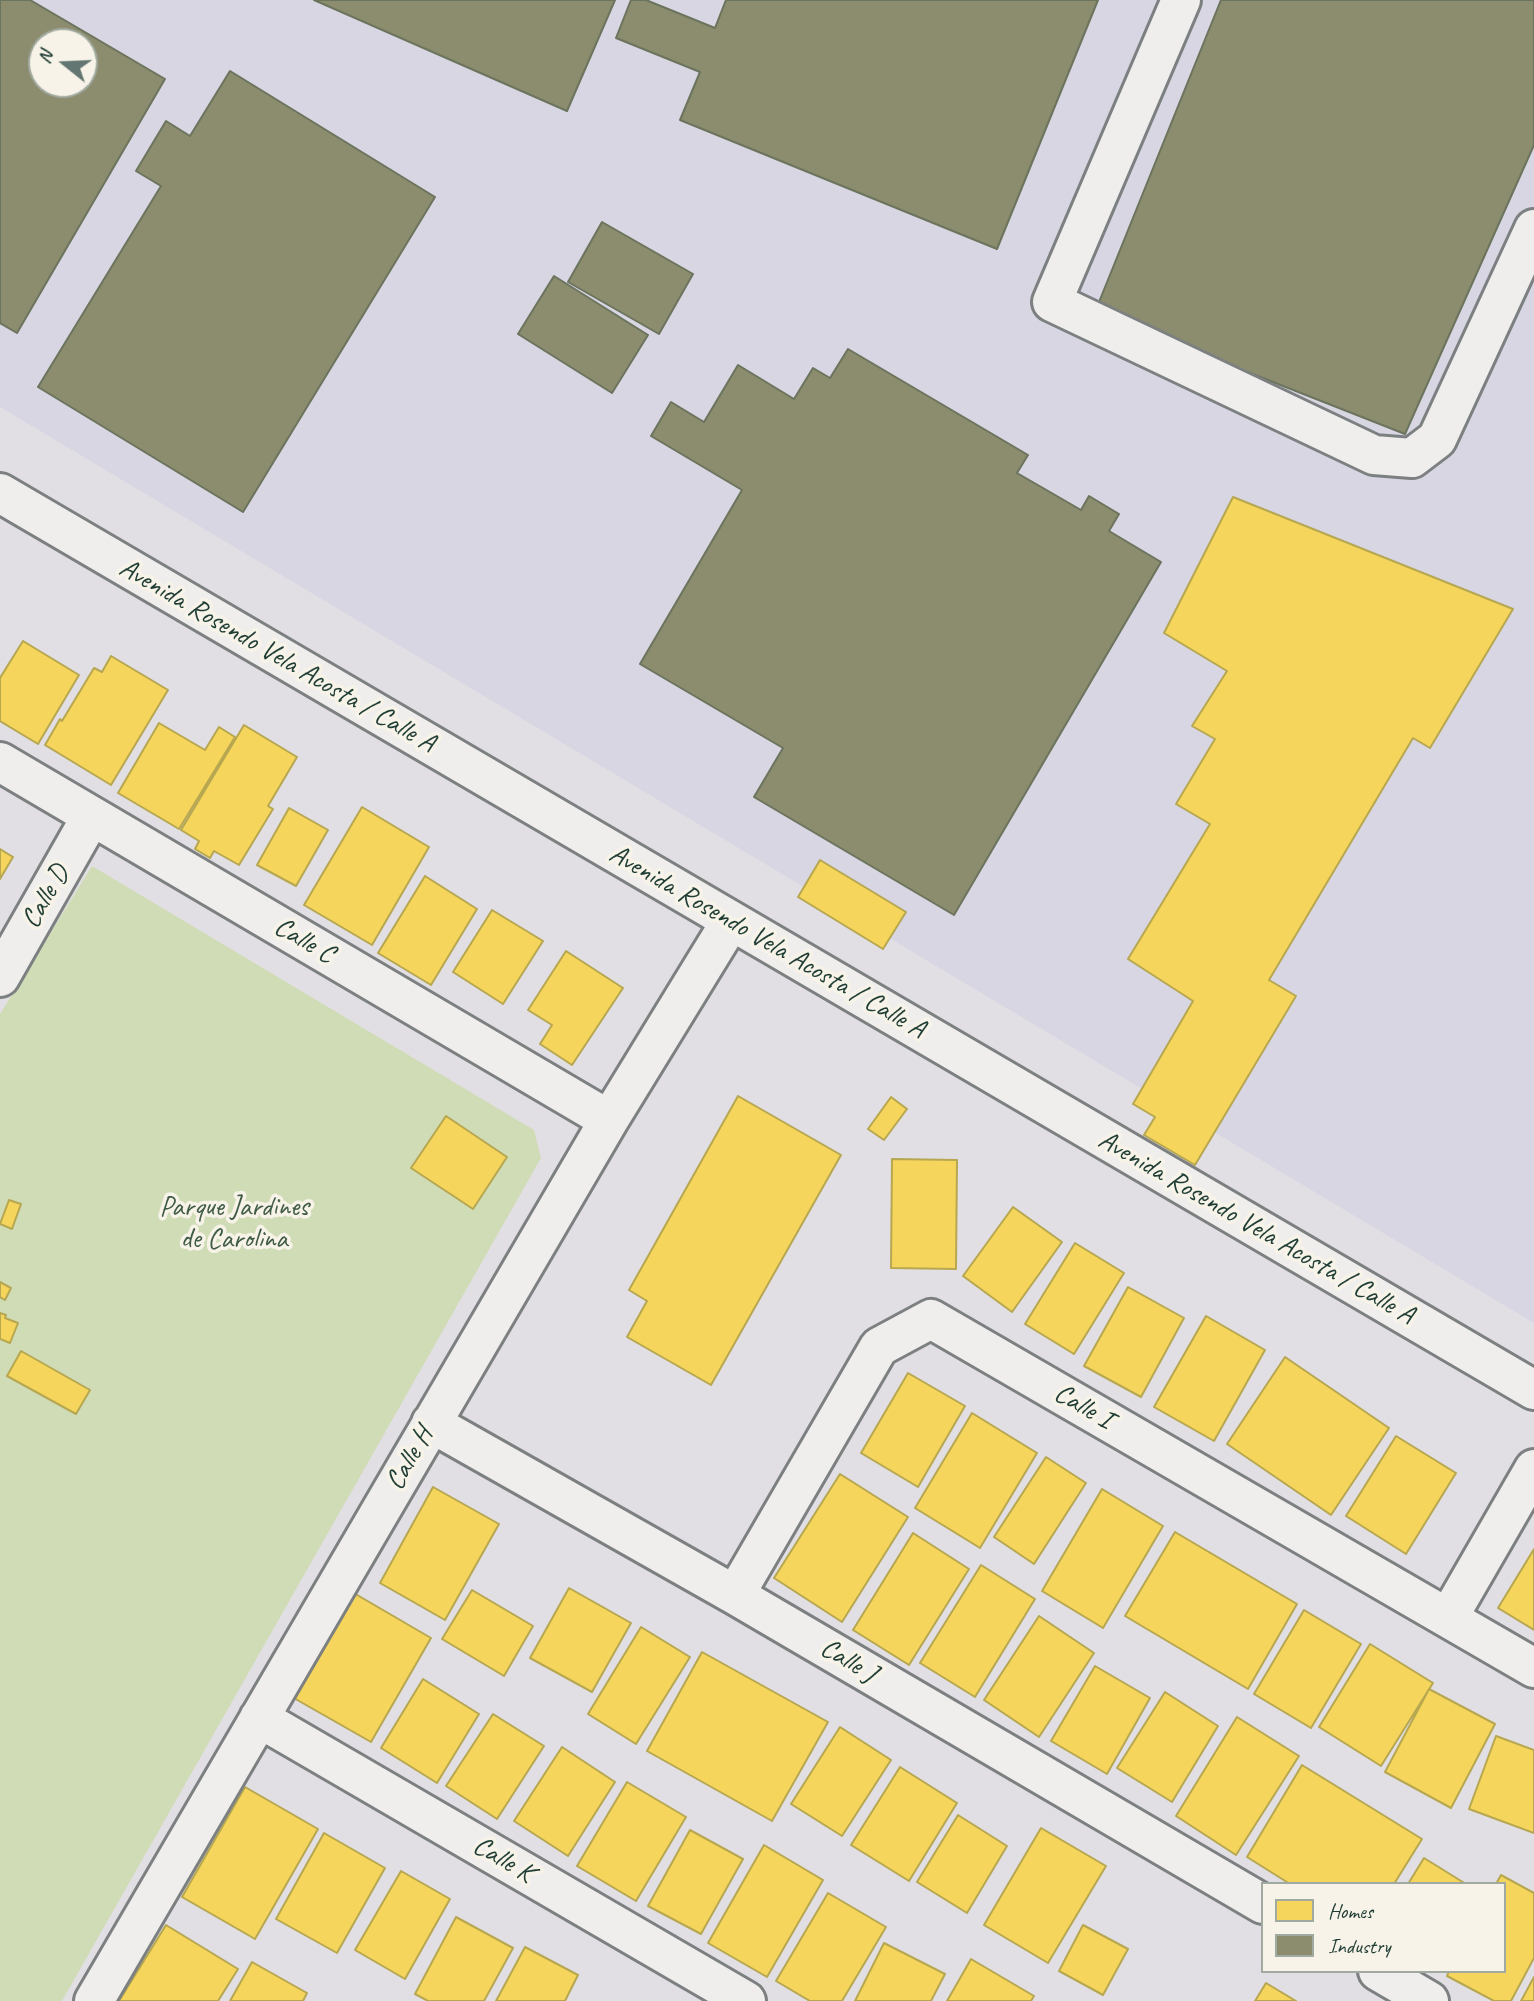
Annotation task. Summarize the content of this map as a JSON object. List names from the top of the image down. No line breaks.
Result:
{"streets":{"street":["Avenida Rosendo Vela Acosta / Calle A","Calle D","Calle C","Calle I","Calle H","Calle J","Calle K"]},"crossings":[["Avenida Rosendo Vela Acosta / Calle A","Calle H"],["Calle D","Calle C"],["Calle C","Calle H"],["Calle I","Calle J"],["Calle H","Calle J"],["Calle H","Calle K"]],"parks":["Parque Jardines de Carolina"],"legend":["Homes","Industry"],"north":"left"}
